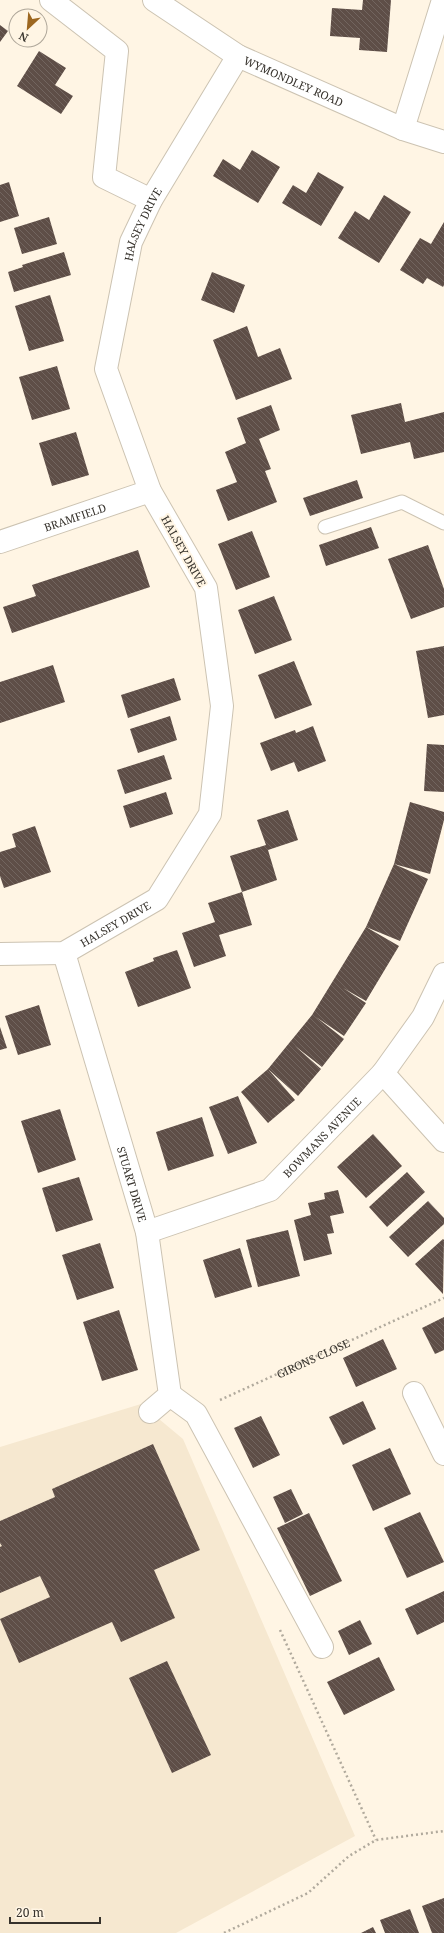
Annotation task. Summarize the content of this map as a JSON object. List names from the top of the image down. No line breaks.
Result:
{"streets":{"street":["WYMONDLEY ROAD","HALSEY DRIVE","BRAMFIELD","BOWMANS AVENUE","STUART DRIVE"],"path":["GIRONS CLOSE"]},"crossings":[["WYMONDLEY ROAD","HALSEY DRIVE"],["HALSEY DRIVE","BRAMFIELD"],["HALSEY DRIVE","STUART DRIVE"],["BOWMANS AVENUE","STUART DRIVE"]],"scale_bar":"20 m","north":"bottom left"}
